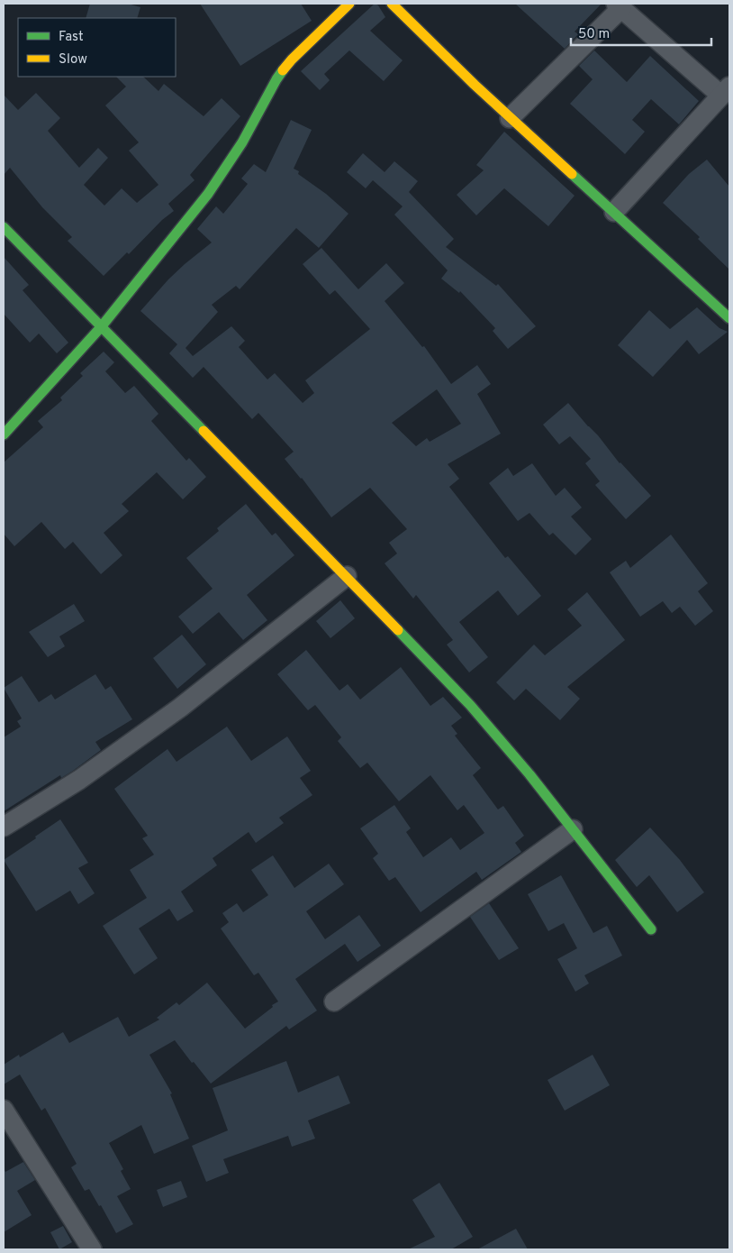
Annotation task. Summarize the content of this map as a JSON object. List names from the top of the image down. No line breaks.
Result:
{"legend":["Fast","Slow"],"scale_bar":"50 m"}
